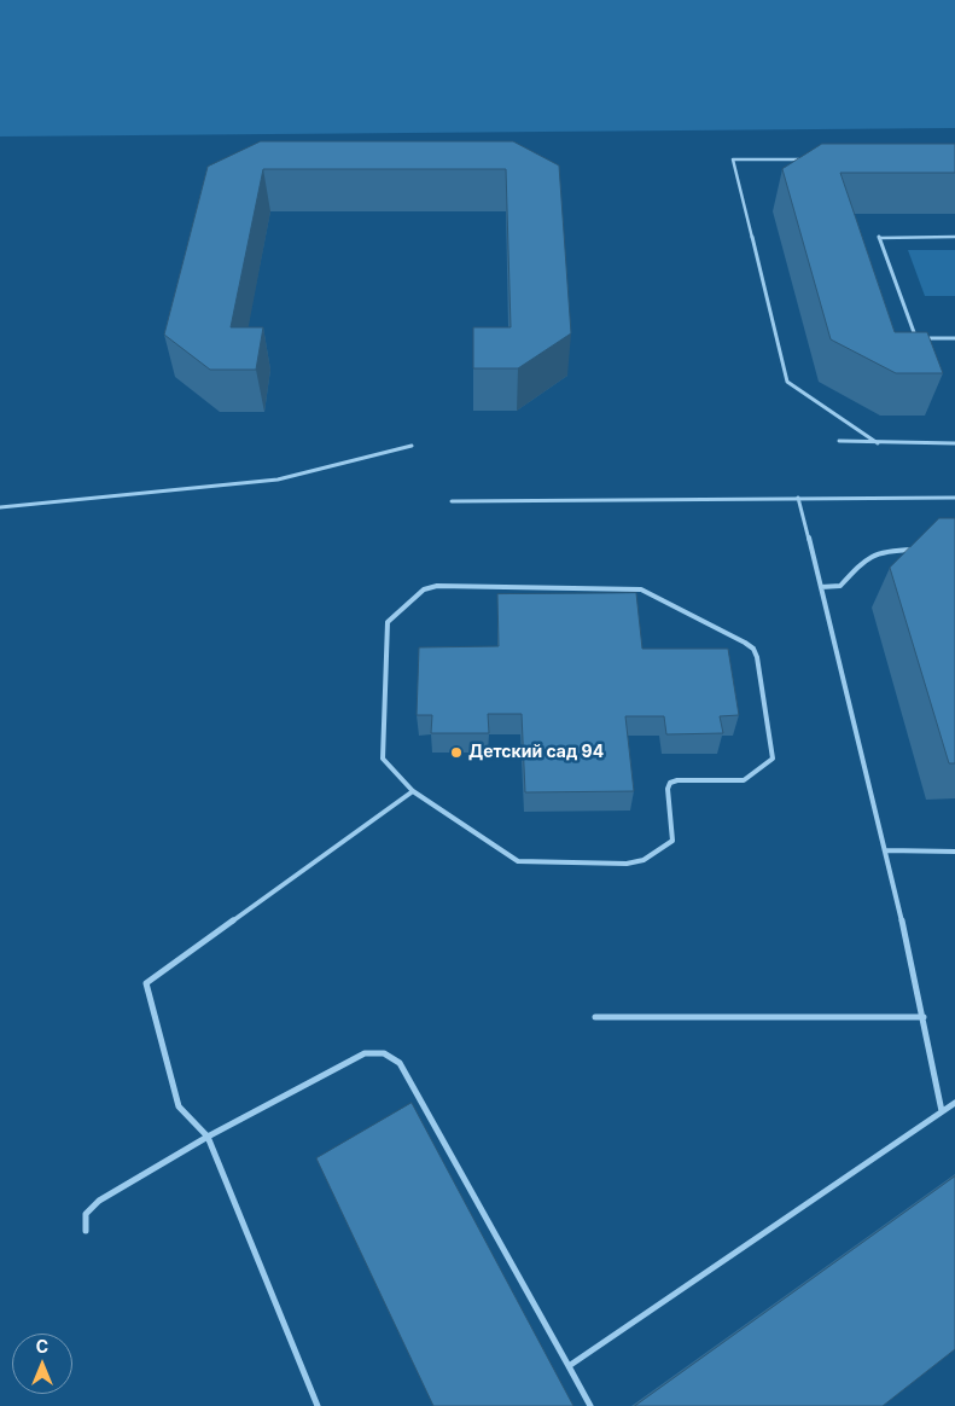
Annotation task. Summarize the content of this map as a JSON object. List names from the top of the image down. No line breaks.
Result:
{"places":["Детский сад 94"],"north":"top"}
